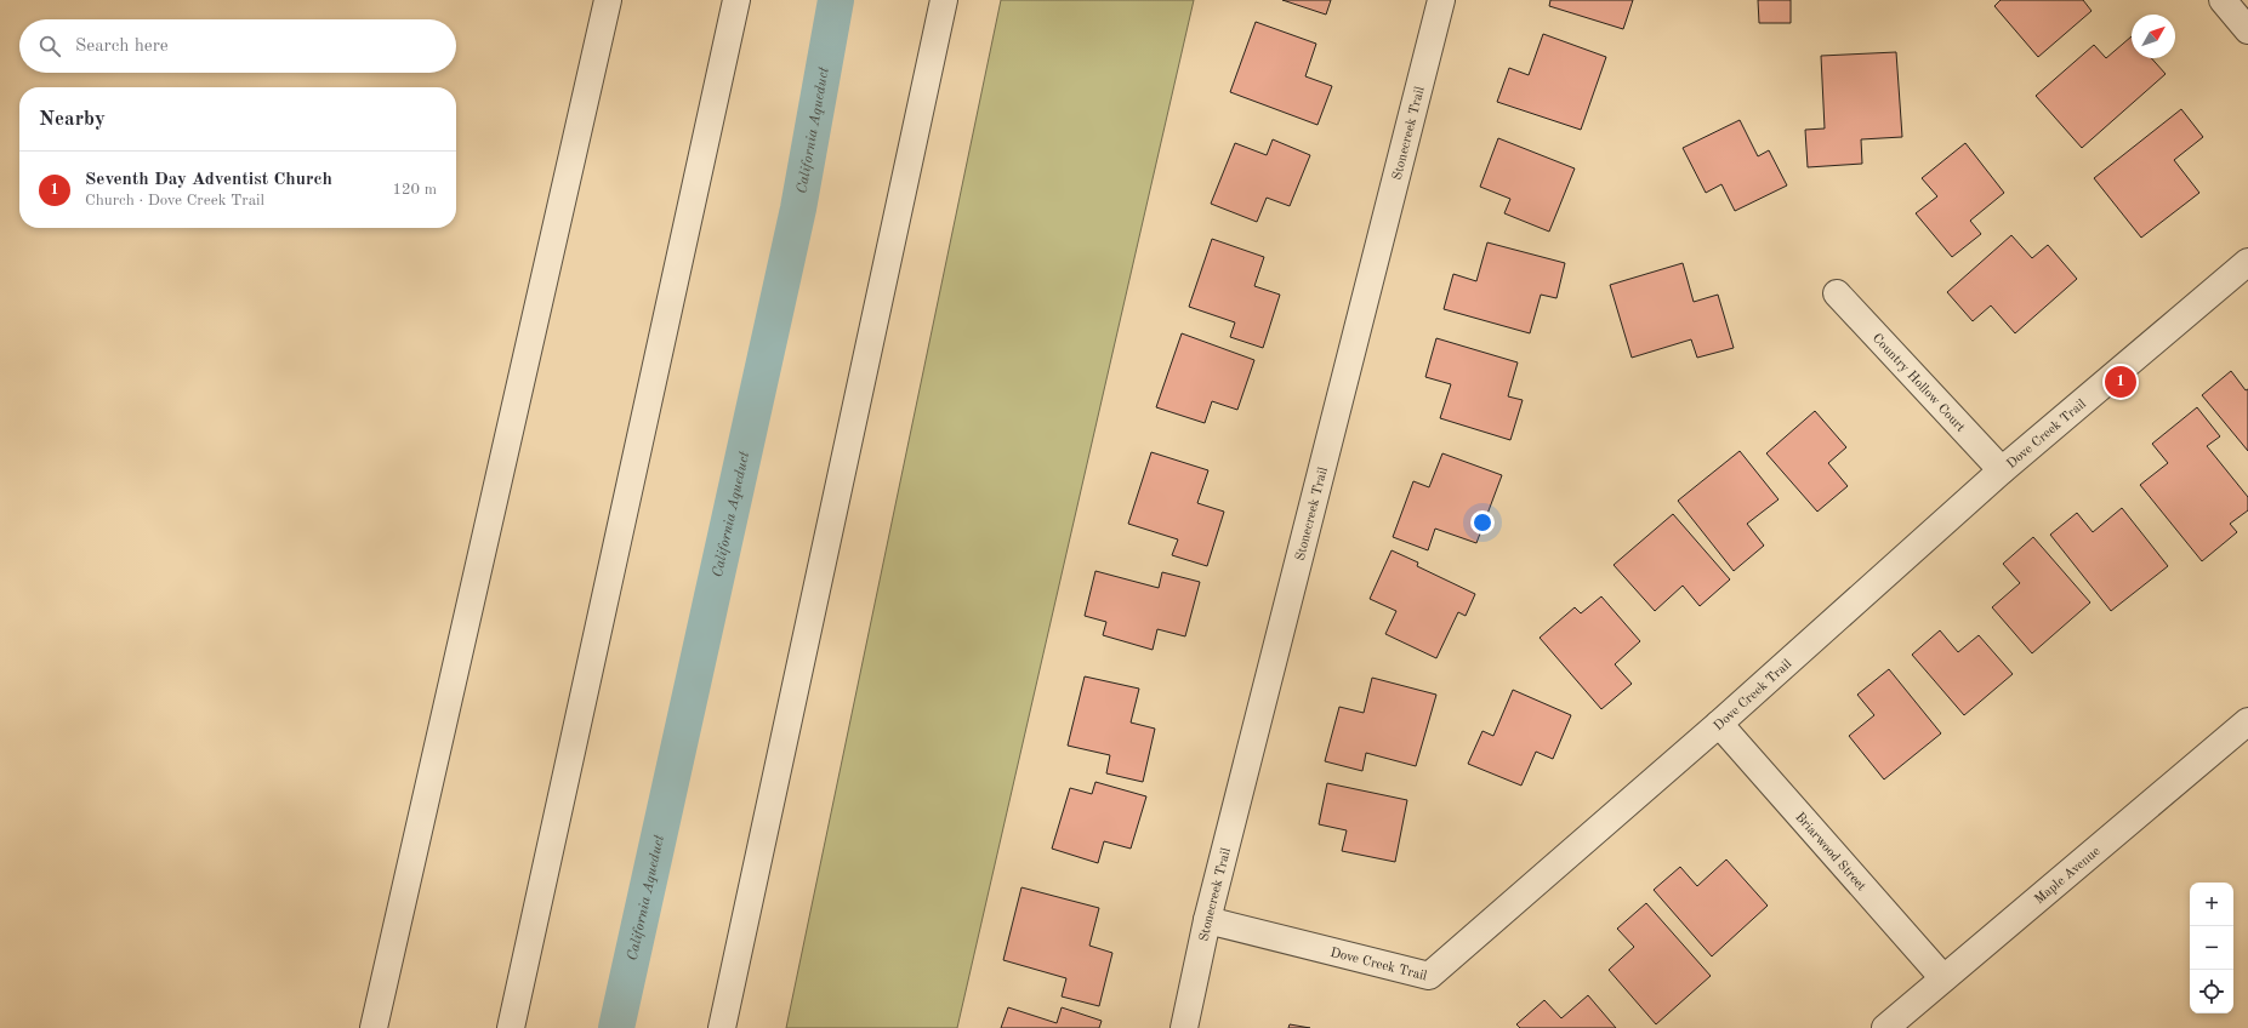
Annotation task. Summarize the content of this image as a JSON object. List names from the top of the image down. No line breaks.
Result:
{"streets":{"street":["Stonecreek Trail","Country Hollow Court","Dove Creek Trail","Briarwood Street","Maple Avenue"]},"crossings":[["Stonecreek Trail","Dove Creek Trail"],["Country Hollow Court","Dove Creek Trail"],["Dove Creek Trail","Briarwood Street"],["Briarwood Street","Maple Avenue"]],"water":["California Aqueduct"],"north":"top right","page":{"search":"Search here","heading":"Nearby","list":[{"mark":"1","name":"Seventh Day Adventist Church","note":"Church · Dove Creek Trail","value":"120 m"}],"pins":"1","map_buttons":["+","−"]}}
